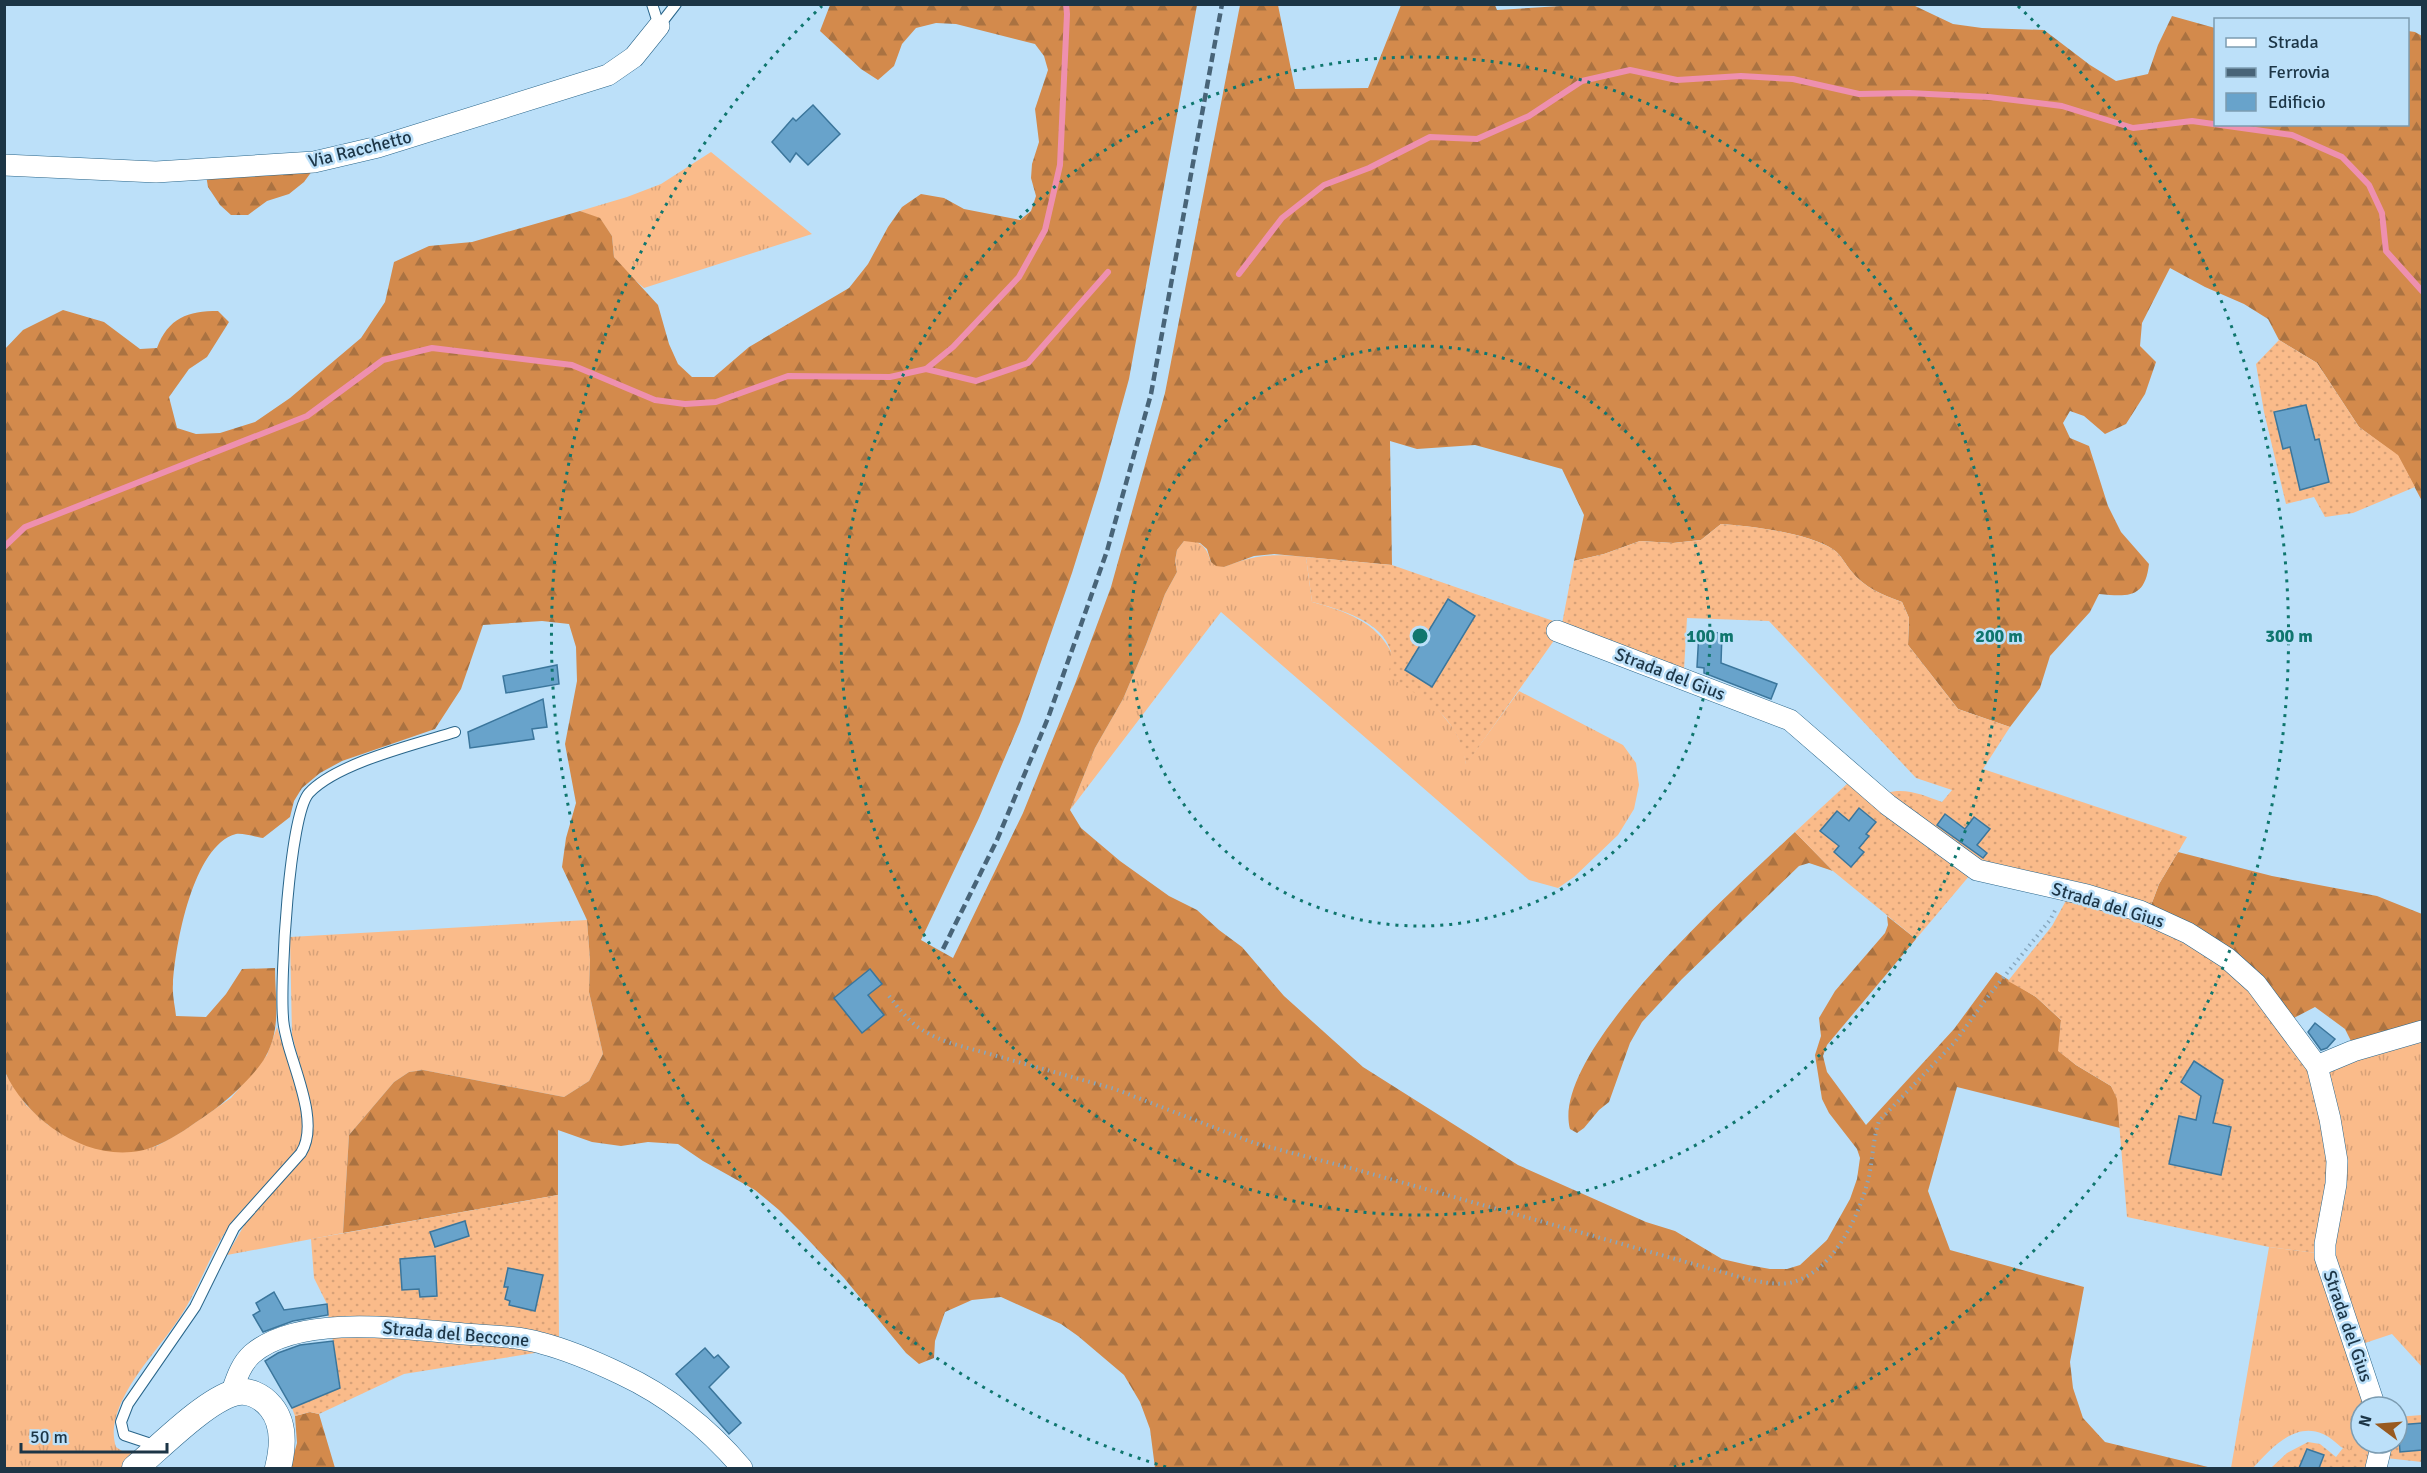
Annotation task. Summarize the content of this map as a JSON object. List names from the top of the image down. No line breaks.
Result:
{"streets":{"street":["Via Racchetto","Strada del Gius","Strada del Beccone"]},"legend":["Strada","Ferrovia","Edificio"],"scale_bar":"50 m","north":"left","rings":["100 m","200 m","300 m"]}
